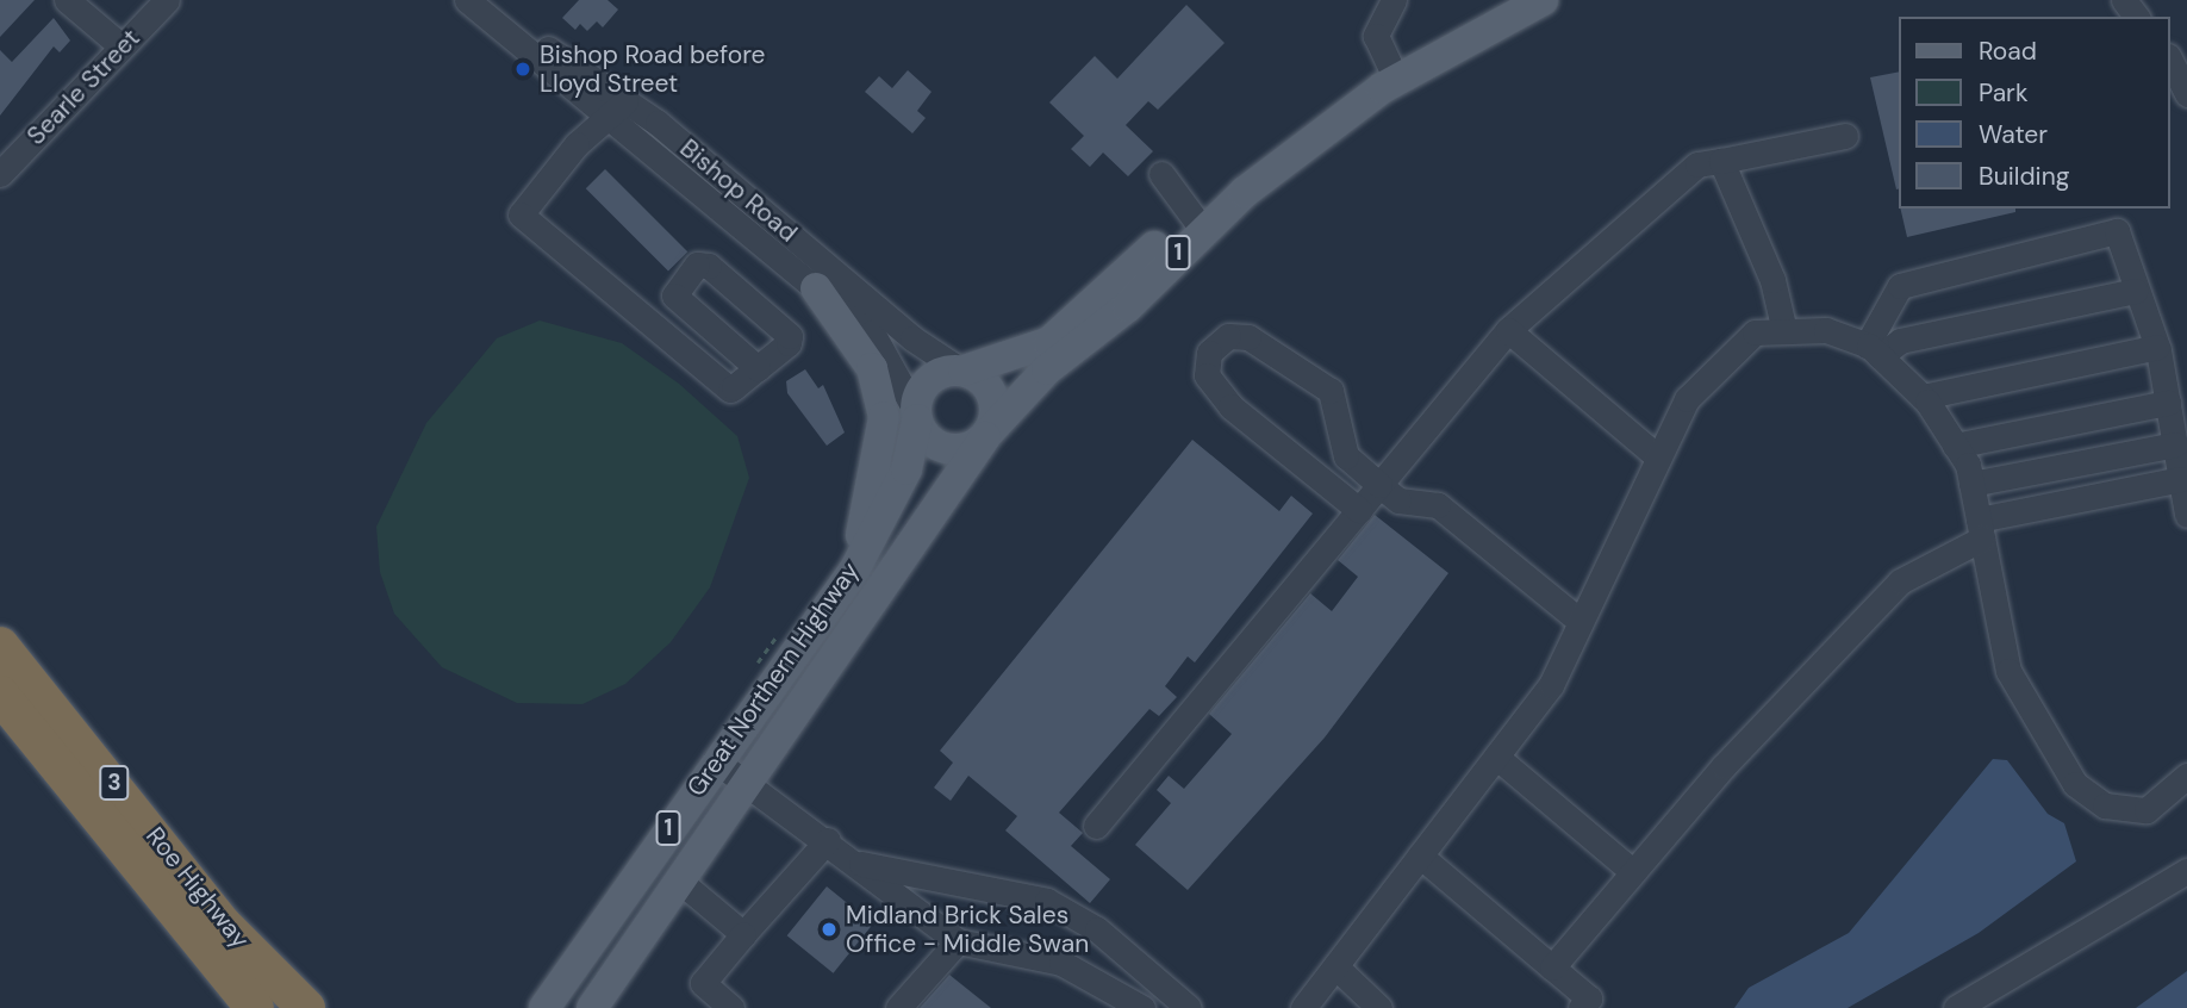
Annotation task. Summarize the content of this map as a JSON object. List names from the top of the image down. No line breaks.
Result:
{"streets":{"highway":["3","Roe Highway"],"main road":["1","Great Northern Highway"],"street":["Searle Street","Bishop Road"]},"crossings":[["Bishop Road","1"],["Bishop Road","Great Northern Highway"],["1","Great Northern Highway"]],"places":["Bishop Road before Lloyd Street","Midland Brick Sales Office - Middle Swan"],"legend":["Road","Park","Water","Building"]}
